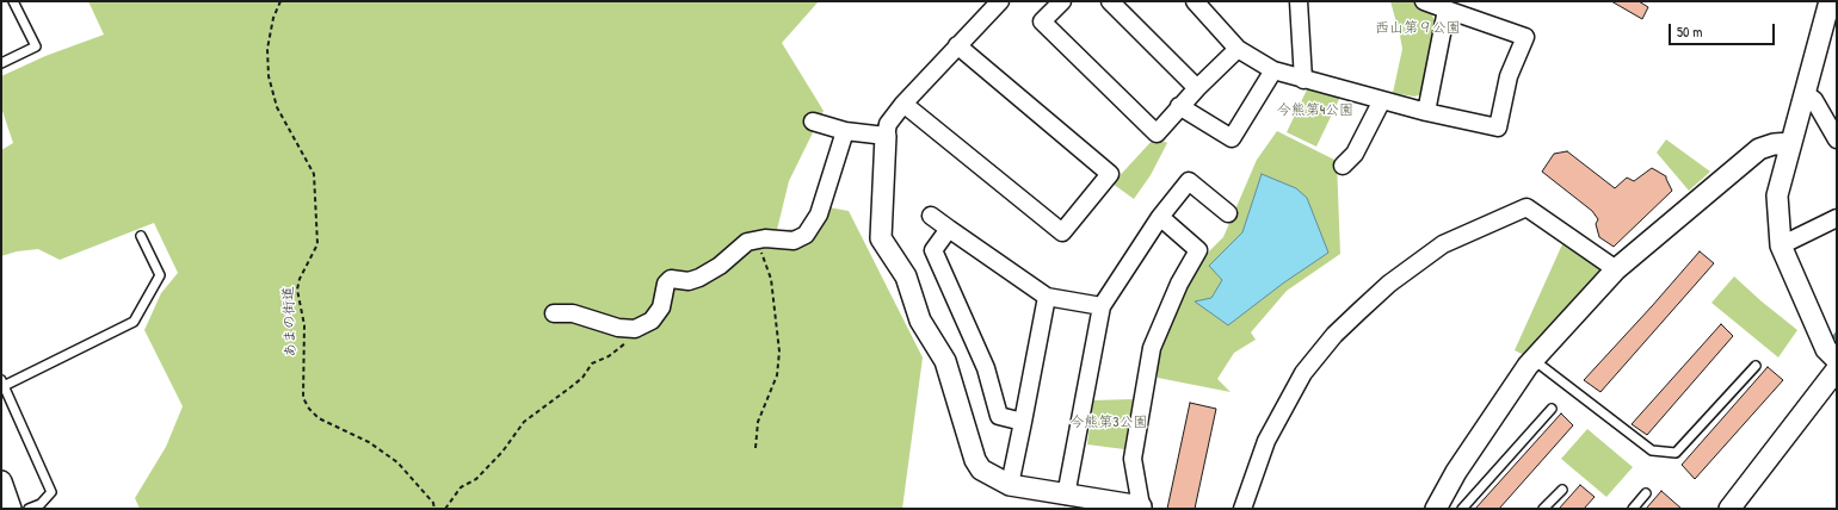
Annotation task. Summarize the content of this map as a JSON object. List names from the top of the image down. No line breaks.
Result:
{"streets":{"path":["あまの街道"]},"parks":["西山第９公園","今熊第4公園","今熊第3公園"],"scale_bar":"50 m"}
